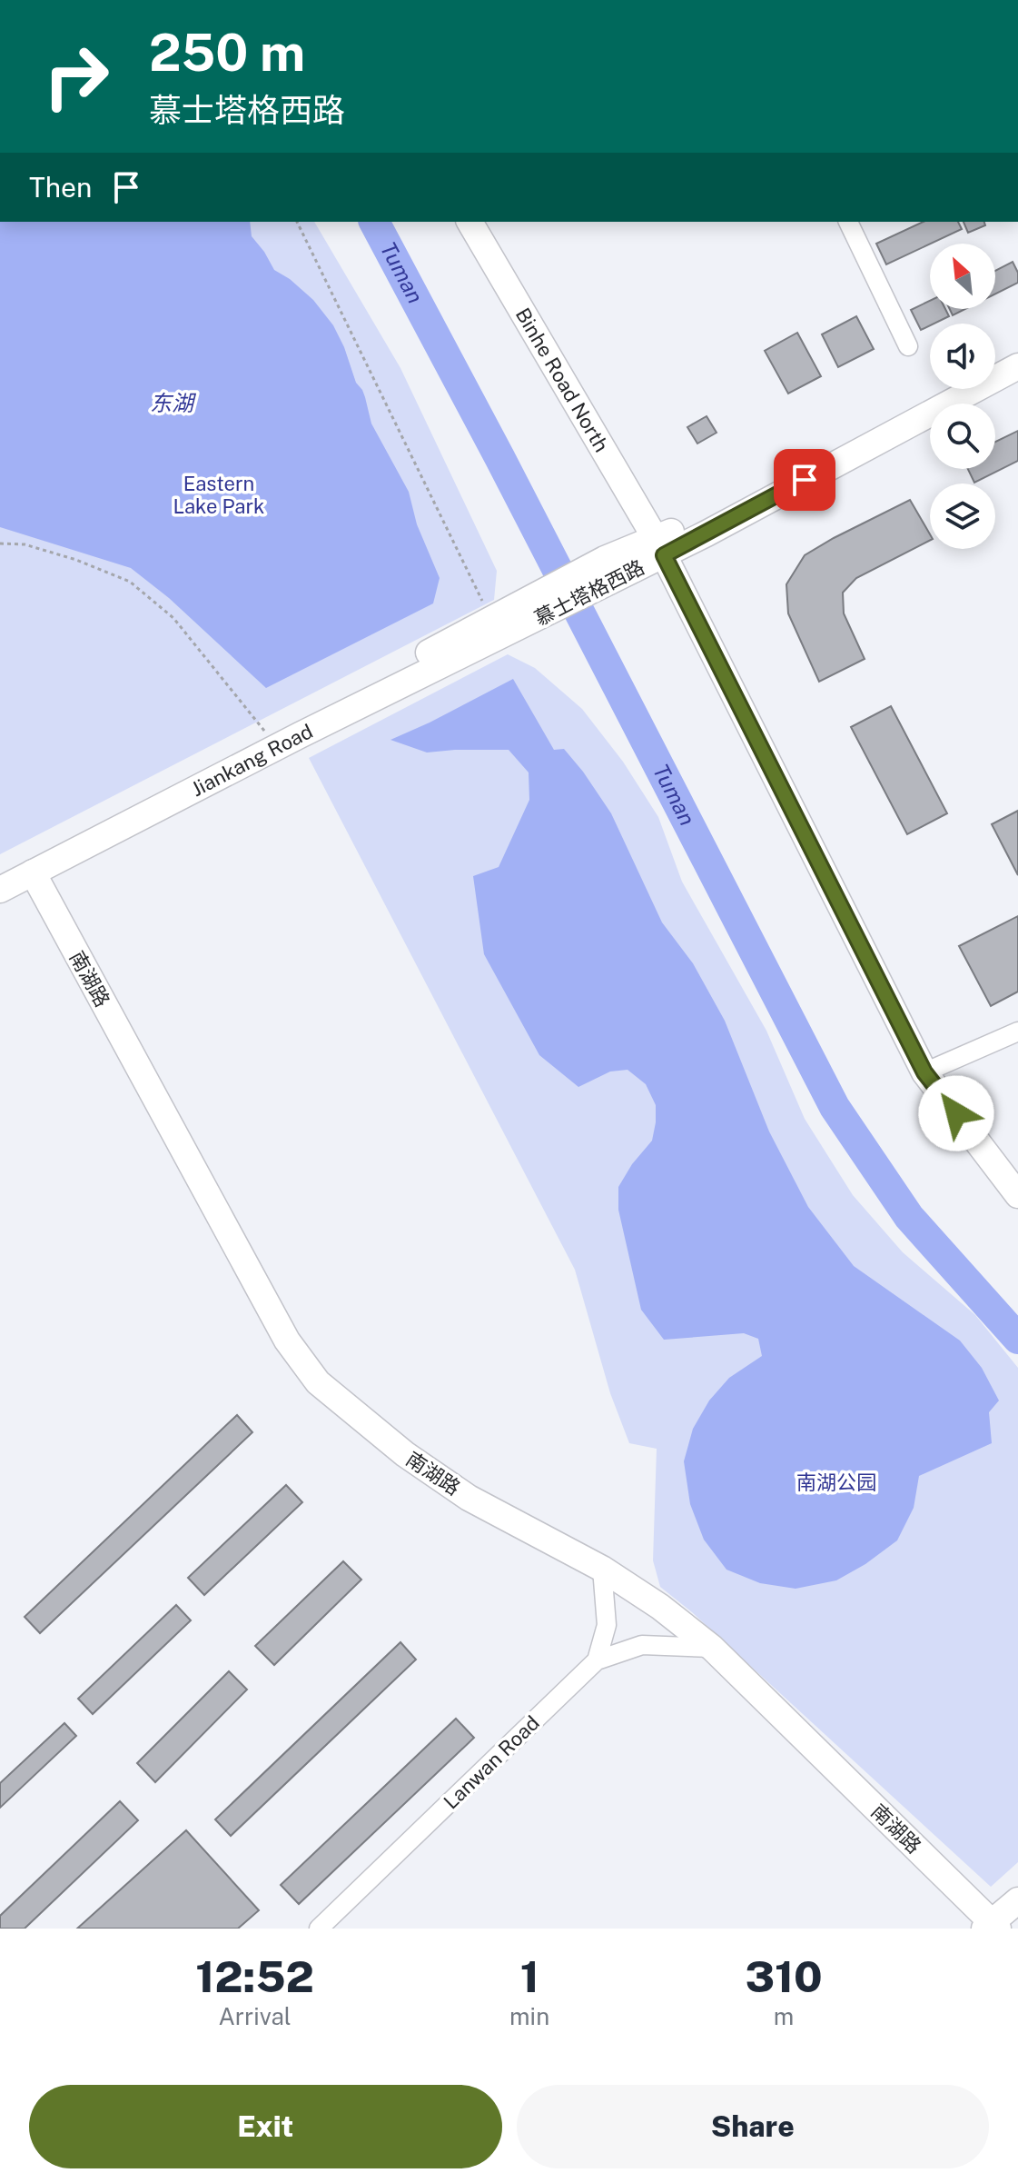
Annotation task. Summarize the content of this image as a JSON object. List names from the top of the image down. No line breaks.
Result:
{"streets":{"main road":["Binhe Road North","慕士塔格西路","Jiankang Road","南湖路"],"street":["Lanwan Road"]},"crossings":[["Binhe Road North","慕士塔格西路"],["慕士塔格西路","Jiankang Road"],["Jiankang Road","南湖路"]],"water":["Tuman","东湖"],"parks":["Eastern Lake Park","南湖公园"],"north":"top left","page":{"turn":["250 m","慕士塔格西路"],"then":"Then","eta":["12:52","Arrival","1","min","310","m"],"buttons":["Exit","Share"]}}
